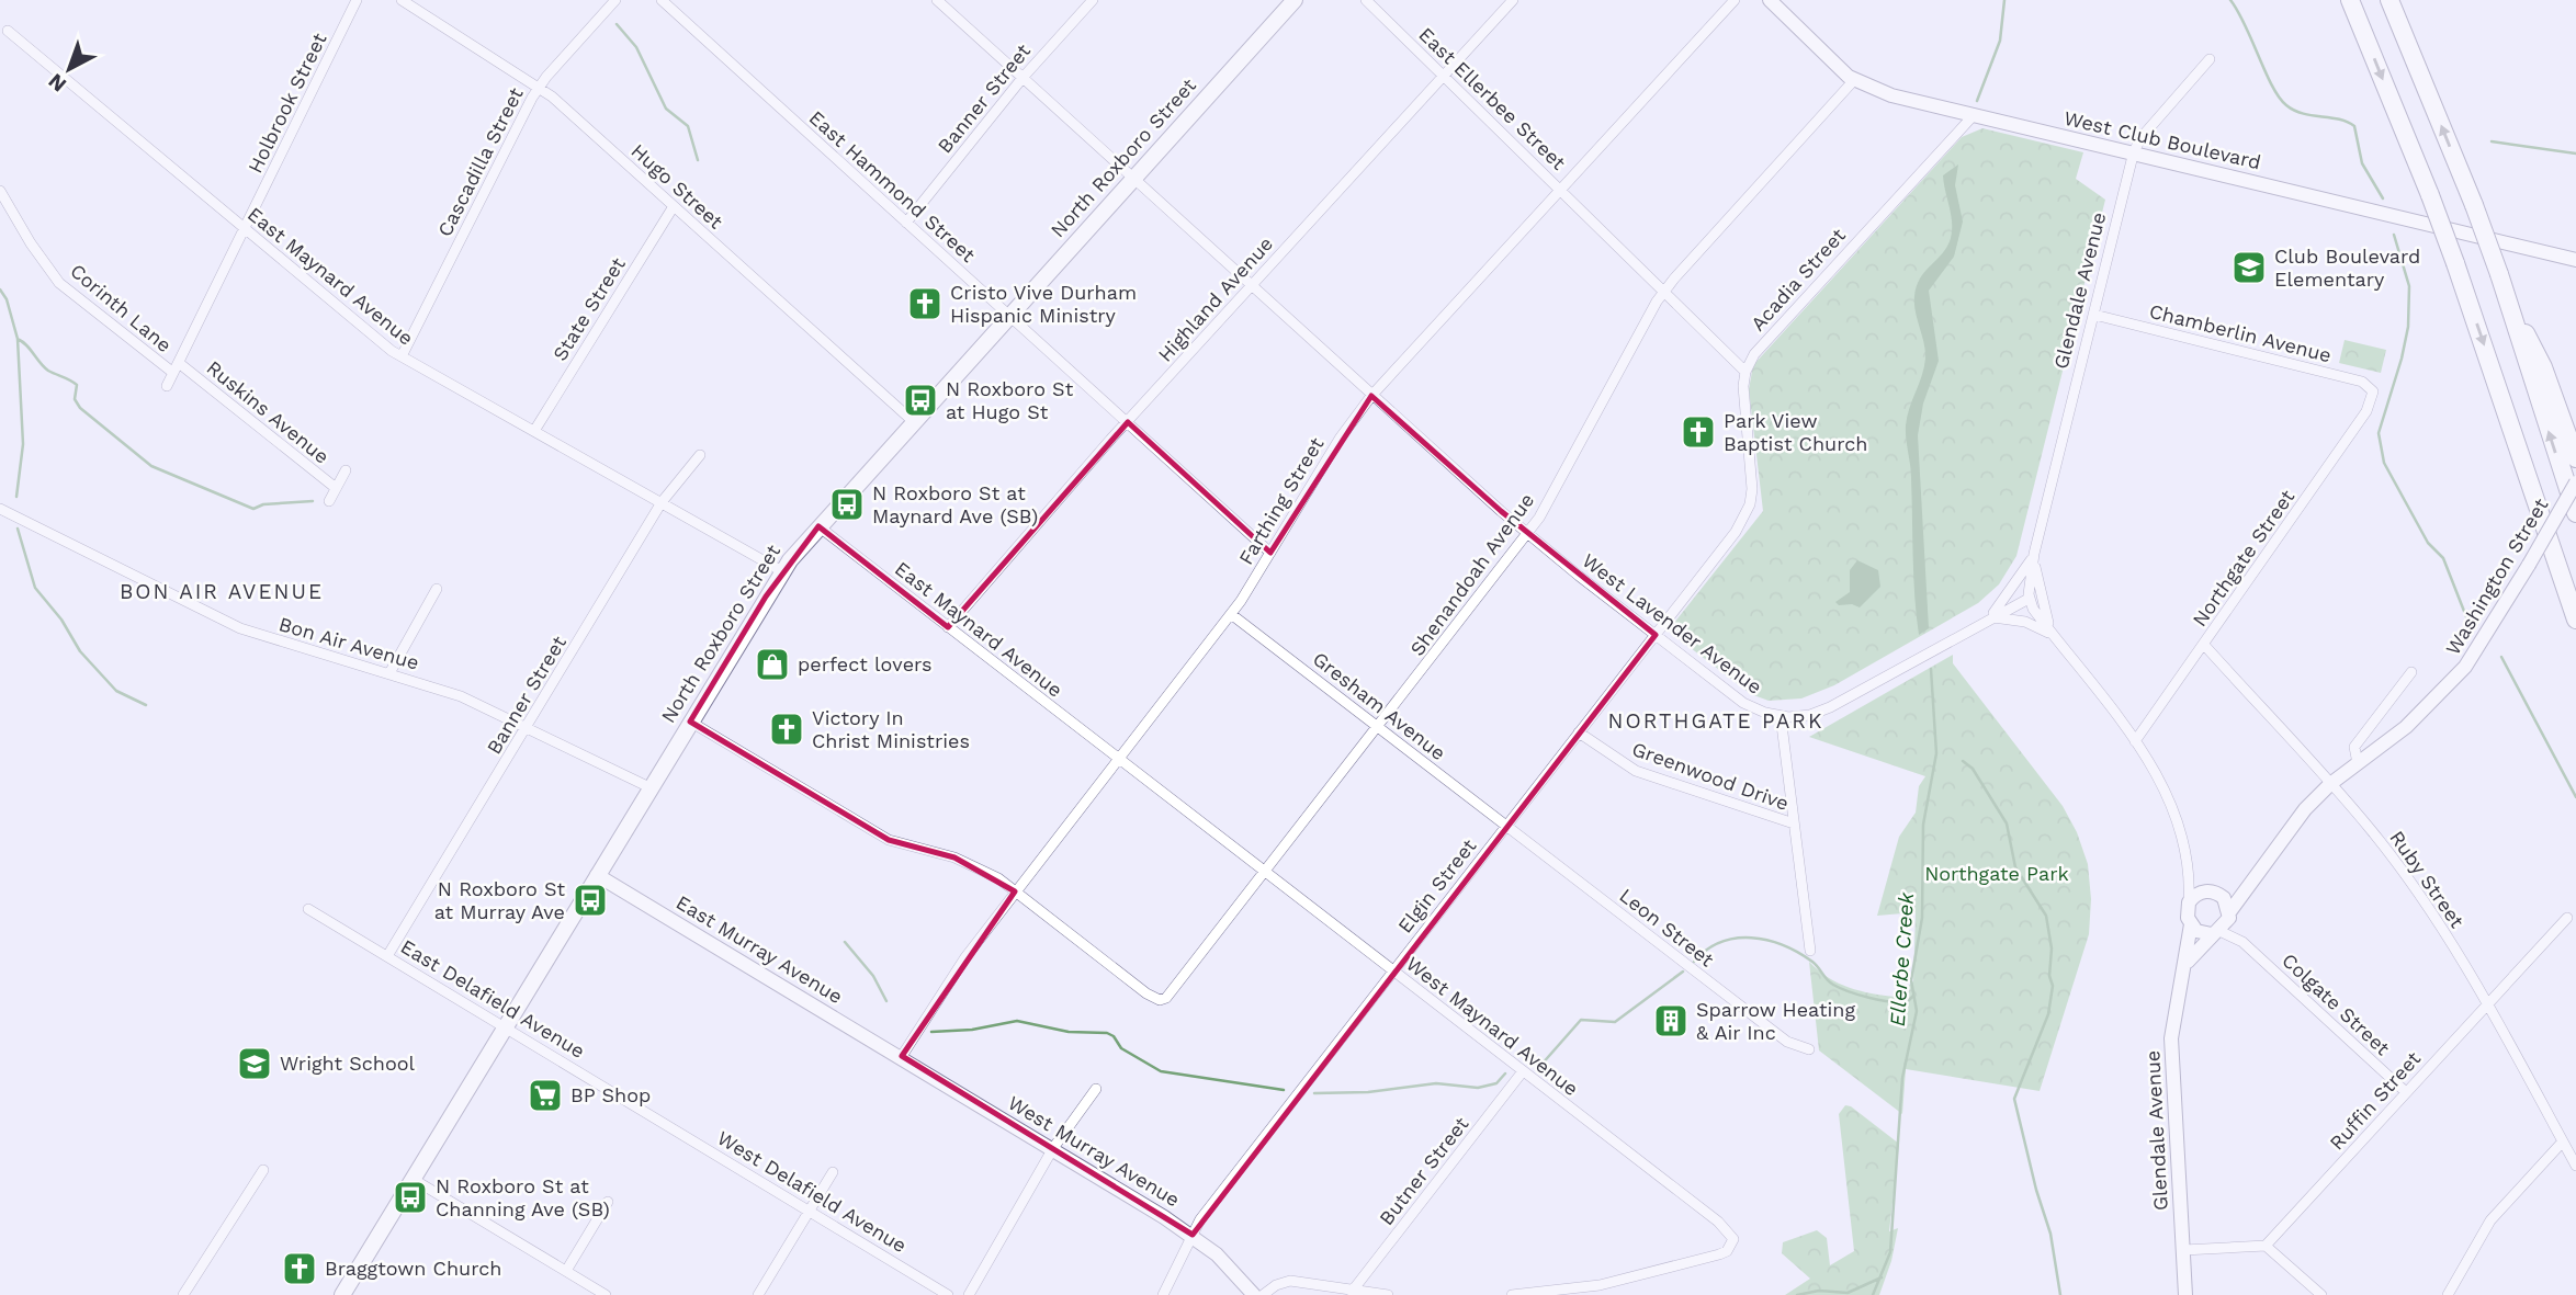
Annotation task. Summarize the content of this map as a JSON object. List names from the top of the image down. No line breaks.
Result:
{"streets":{"main road":["North Roxboro Street"],"street":["Banner Street","East Ellerbee Street","Holbrook Street","West Club Boulevard","Cascadilla Street","Hugo Street","East Hammond Street","East Maynard Avenue","Acadia Street","Glendale Avenue","Highland Avenue","Corinth Lane","State Street","Chamberlin Avenue","Ruskins Avenue","Farthing Street","Northgate Street","Shenandoah Avenue","Washington Street","West Lavender Avenue","Bon Air Avenue","Gresham Avenue","Greenwood Drive","Ruby Street","Elgin Street","Leon Street","East Murray Avenue","East Delafield Avenue","Colgate Street","West Maynard Avenue","Ruffin Street","West Murray Avenue","Butner Street","West Delafield Avenue"]},"crossings":[["Banner Street","East Hammond Street"],["Banner Street","East Maynard Avenue"],["Banner Street","West Lavender Avenue"],["Banner Street","Bon Air Avenue"],["Banner Street","East Delafield Avenue"],["East Ellerbee Street","Acadia Street"],["East Ellerbee Street","Highland Avenue"],["East Ellerbee Street","Farthing Street"],["East Ellerbee Street","Shenandoah Avenue"],["East Ellerbee Street","Elgin Street"],["Holbrook Street","East Maynard Avenue"],["Holbrook Street","Corinth Lane"],["Holbrook Street","Ruskins Avenue"],["West Club Boulevard","Acadia Street"],["West Club Boulevard","Glendale Avenue"],["West Club Boulevard","Shenandoah Avenue"],["North Roxboro Street","Hugo Street"],["North Roxboro Street","East Hammond Street"],["North Roxboro Street","East Maynard Avenue"],["North Roxboro Street","West Lavender Avenue"],["North Roxboro Street","Bon Air Avenue"],["North Roxboro Street","East Murray Avenue"],["North Roxboro Street","East Delafield Avenue"],["Cascadilla Street","Hugo Street"],["Cascadilla Street","East Maynard Avenue"],["Hugo Street","State Street"],["East Hammond Street","Highland Avenue"],["East Hammond Street","Farthing Street"],["East Maynard Avenue","Highland Avenue"],["East Maynard Avenue","State Street"],["East Maynard Avenue","Farthing Street"],["East Maynard Avenue","West Maynard Avenue"],["Acadia Street","Elgin Street"],["Glendale Avenue","Chamberlin Avenue"],["Glendale Avenue","Northgate Street"],["Glendale Avenue","Washington Street"],["Glendale Avenue","West Lavender Avenue"],["Glendale Avenue","Colgate Street"],["Highland Avenue","West Lavender Avenue"],["Chamberlin Avenue","Northgate Street"],["Farthing Street","Shenandoah Avenue"],["Farthing Street","West Lavender Avenue"],["Farthing Street","Gresham Avenue"],["Farthing Street","East Murray Avenue"],["Farthing Street","West Maynard Avenue"],["Farthing Street","West Murray Avenue"],["Northgate Street","Ruby Street"],["Shenandoah Avenue","West Lavender Avenue"],["Shenandoah Avenue","Gresham Avenue"],["Shenandoah Avenue","West Maynard Avenue"],["Washington Street","Ruby Street"],["Washington Street","Colgate Street"],["West Lavender Avenue","Elgin Street"],["Gresham Avenue","Elgin Street"],["Gresham Avenue","Leon Street"],["Greenwood Drive","Elgin Street"],["Ruby Street","Ruffin Street"],["Elgin Street","Leon Street"],["Elgin Street","West Maynard Avenue"],["Elgin Street","West Murray Avenue"],["East Murray Avenue","West Murray Avenue"],["East Delafield Avenue","West Delafield Avenue"],["Colgate Street","Ruffin Street"],["West Maynard Avenue","Butner Street"]],"districts":["BON AIR AVENUE","NORTHGATE PARK"],"water":["Ellerbe Creek"],"parks":["Northgate Park"],"places":{"school or university":["Club Boulevard Elementary","Wright School"],"church":["Cristo Vive Durham Hispanic Ministry","Park View Baptist Church","Victory In Christ Ministries","Braggtown Church"],"bus stop":["N Roxboro St at Hugo St","N Roxboro St at Maynard Ave (SB)","N Roxboro St at Murray Ave","N Roxboro St at Channing Ave (SB)"],"shop":["perfect lovers"],"building":["Sparrow Heating & Air Inc"],"supermarket":["BP Shop"]},"north":"bottom left"}
